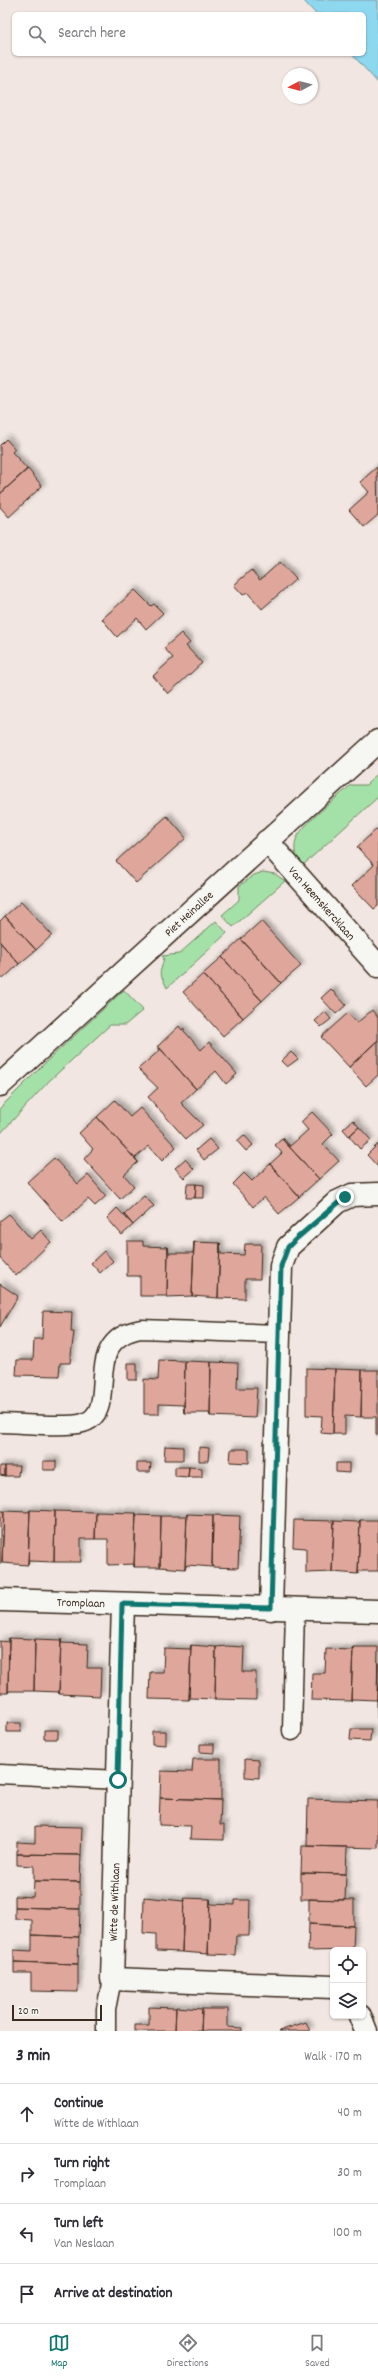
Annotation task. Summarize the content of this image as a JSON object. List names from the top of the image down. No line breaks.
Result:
{"streets":{"street":["Van Heemskercklaan","Piet Heinallee","Tromplaan","Witte de Withlaan"]},"crossings":[["Van Heemskercklaan","Piet Heinallee"],["Tromplaan","Witte de Withlaan"]],"scale_bar":"20 m","north":"left","page":{"search":"Search here","scale":"20 m","heading":["3 min","Walk · 170 m"],"list":[["Continue","Witte de Withlaan","40 m"],["Turn right","Tromplaan","30 m"],["Turn left","Van Neslaan","100 m"],"Arrive at destination"],"nav":["Map","Directions","Saved"]}}
